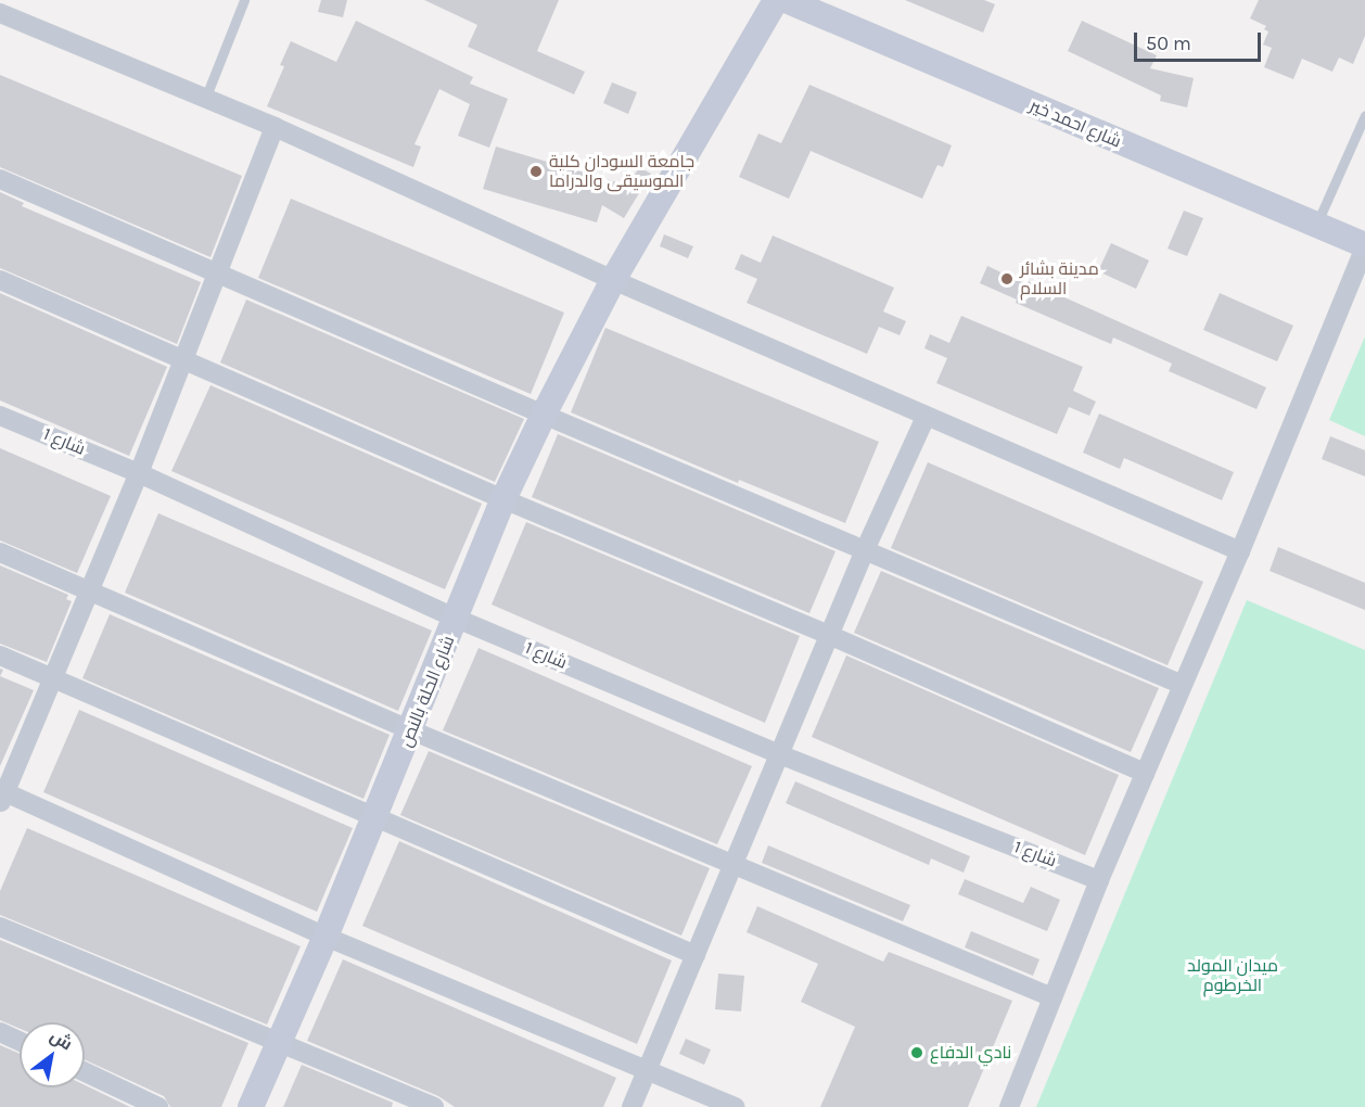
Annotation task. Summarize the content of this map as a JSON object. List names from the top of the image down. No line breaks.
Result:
{"streets":{"street":["شارع احمد خير","شارع 1","شارع الحلة بالنص"]},"crossings":[["شارع احمد خير","شارع الحلة بالنص"],["شارع 1","شارع الحلة بالنص"]],"parks":["ميدان المولد الخرطوم"],"places":["جامعة السودان كلية الموسيقى والدراما","مدينة بشائر السلام","نادي الدفاع"],"scale_bar":"50 m","north":"top right"}
